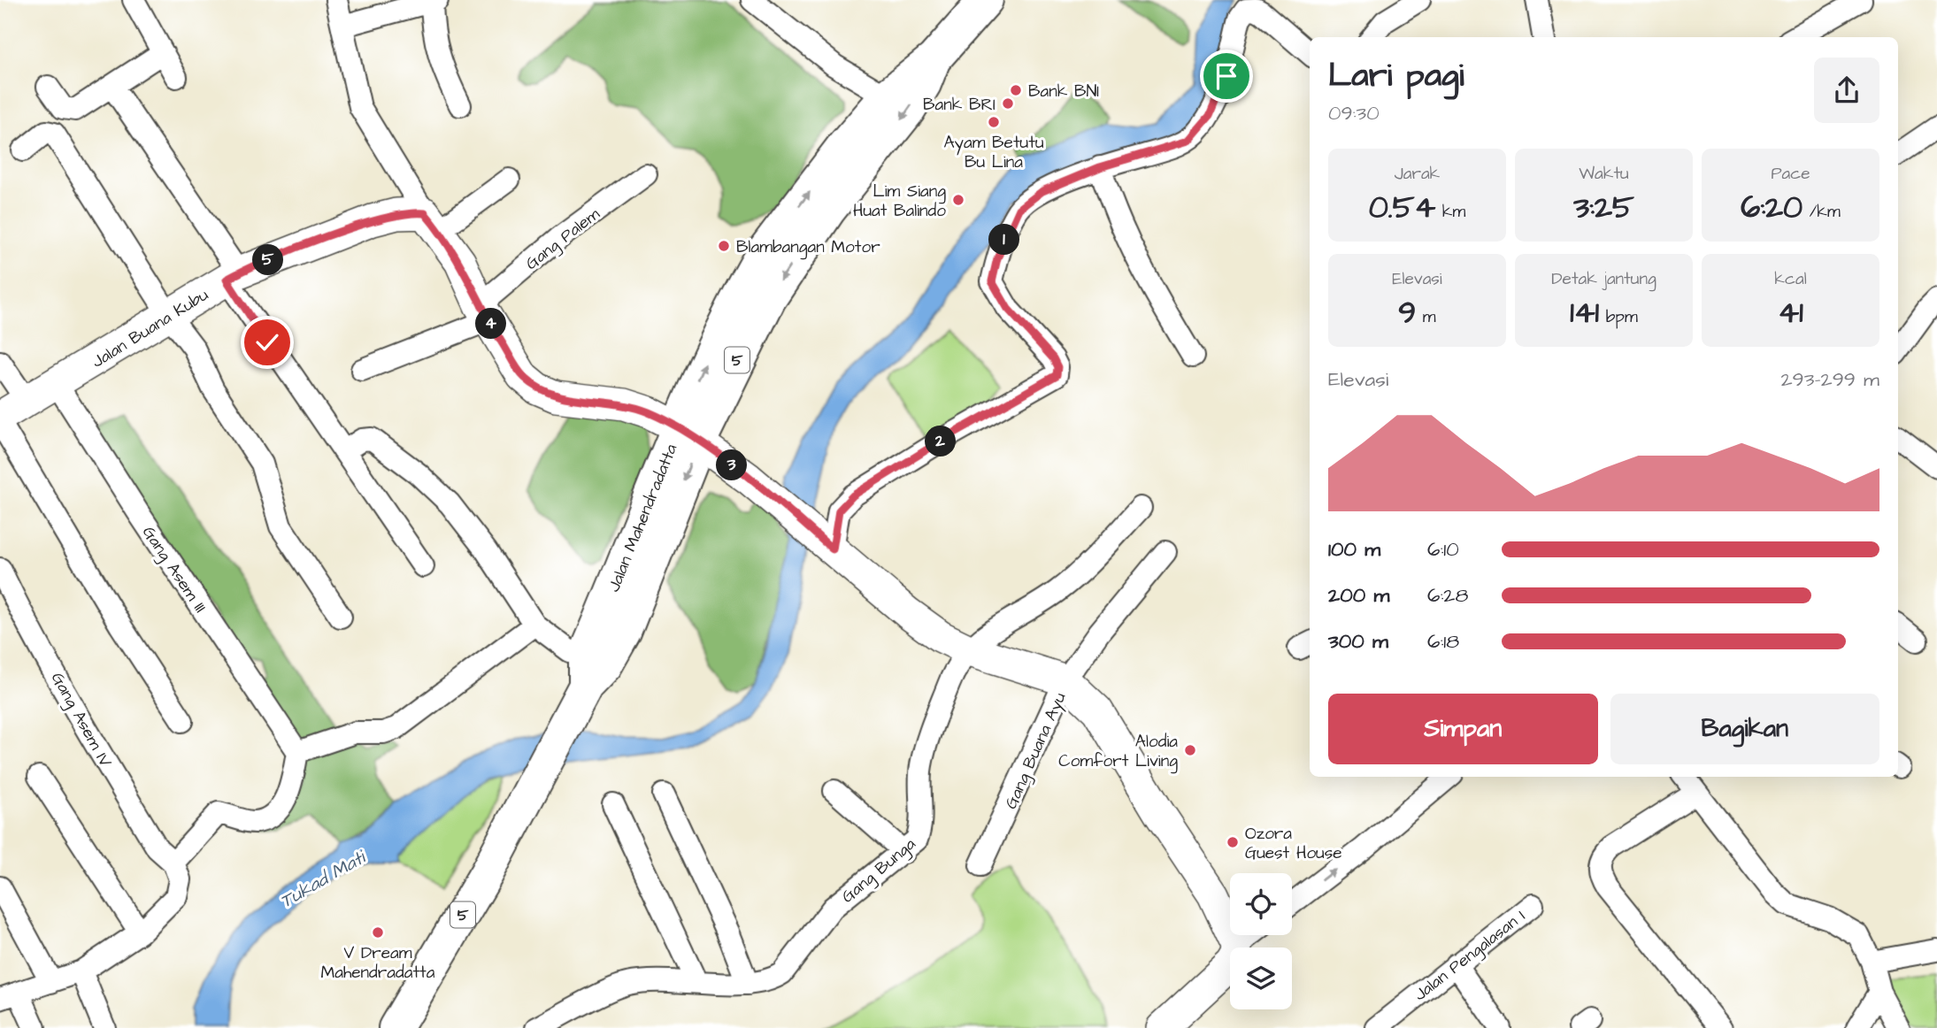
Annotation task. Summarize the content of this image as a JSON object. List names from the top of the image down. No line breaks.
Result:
{"streets":{"highway":["5","Jalan Mahendradatta"],"street":["Gang Palem","Jalan Buana Kubu","Gang Asem III","Gang Asem IV","Gang Buana Ayu","Gang Bunga","Jalan Pengalasan I"]},"crossings":[["Jalan Buana Kubu","Gang Asem III"]],"water":["Tukad Mati"],"places":["Bank BNI","Bank BRI","Ayam Betutu Bu Lina","Lim Siang Huat Balindo","Blambangan Motor","Alodia Comfort Living","Ozora Guest House","V Dream Mahendradatta"],"page":{"heading":["Lari pagi","09:30"],"stats":[["Jarak","0.54 km"],["Waktu","3:25"],["Pace","6:20 /km"],["Elevasi","9 m"],["Detak jantung","141 bpm"],["kcal","41"]],"pins":["1","5","4","2","3"],"chart":["Elevasi","293–299 m"],"list":[{"name":"100 m","note":"6:10"},{"name":"200 m","note":"6:28"},{"name":"300 m","note":"6:18"}],"buttons":["Simpan","Bagikan"]}}
